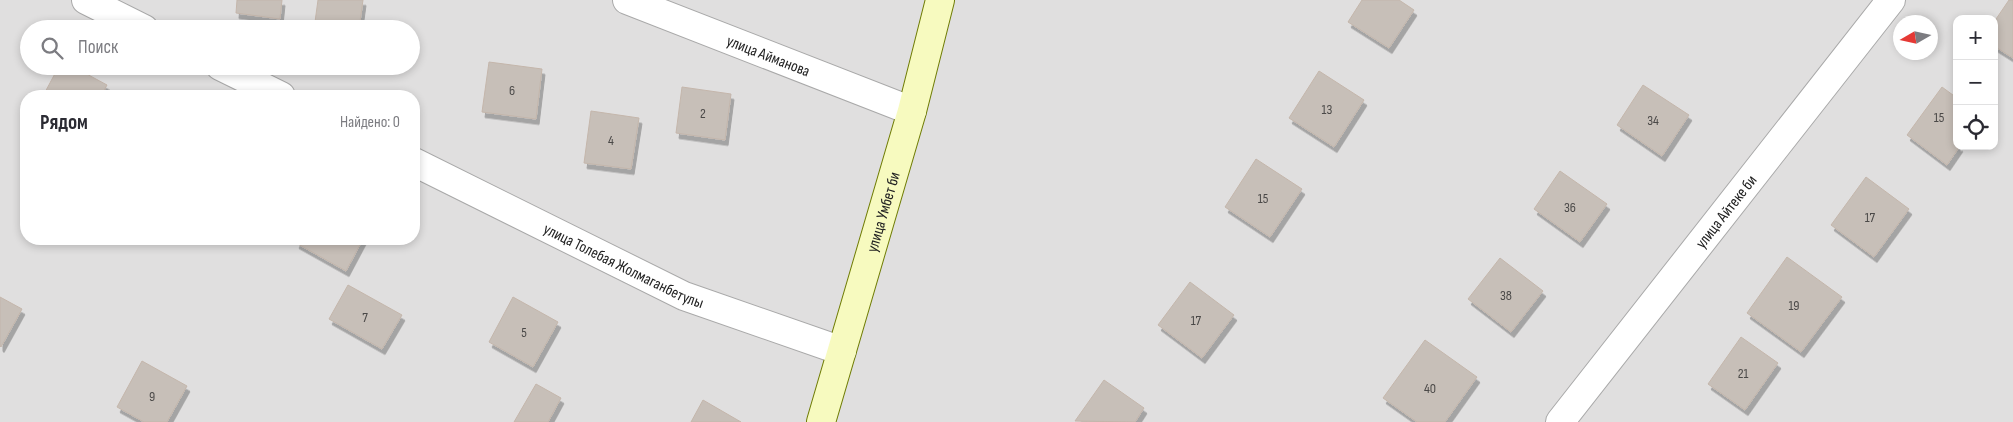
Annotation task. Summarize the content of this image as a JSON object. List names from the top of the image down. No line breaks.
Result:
{"streets":{"street":["улица Айманова","улица Айтеке би","улица Умбет би","улица Толебая Жолмаганбетулы"]},"crossings":[["улица Айманова","улица Умбет би"],["улица Умбет би","улица Толебая Жолмаганбетулы"]],"house_numbers":["6","13","2","15","34","4","15","36","17","38","19","7","17","5","21","40","9"],"north":"left","page":{"map_buttons":["+","−"],"search":"Поиск","heading":["Рядом","Найдено: 0"]}}
